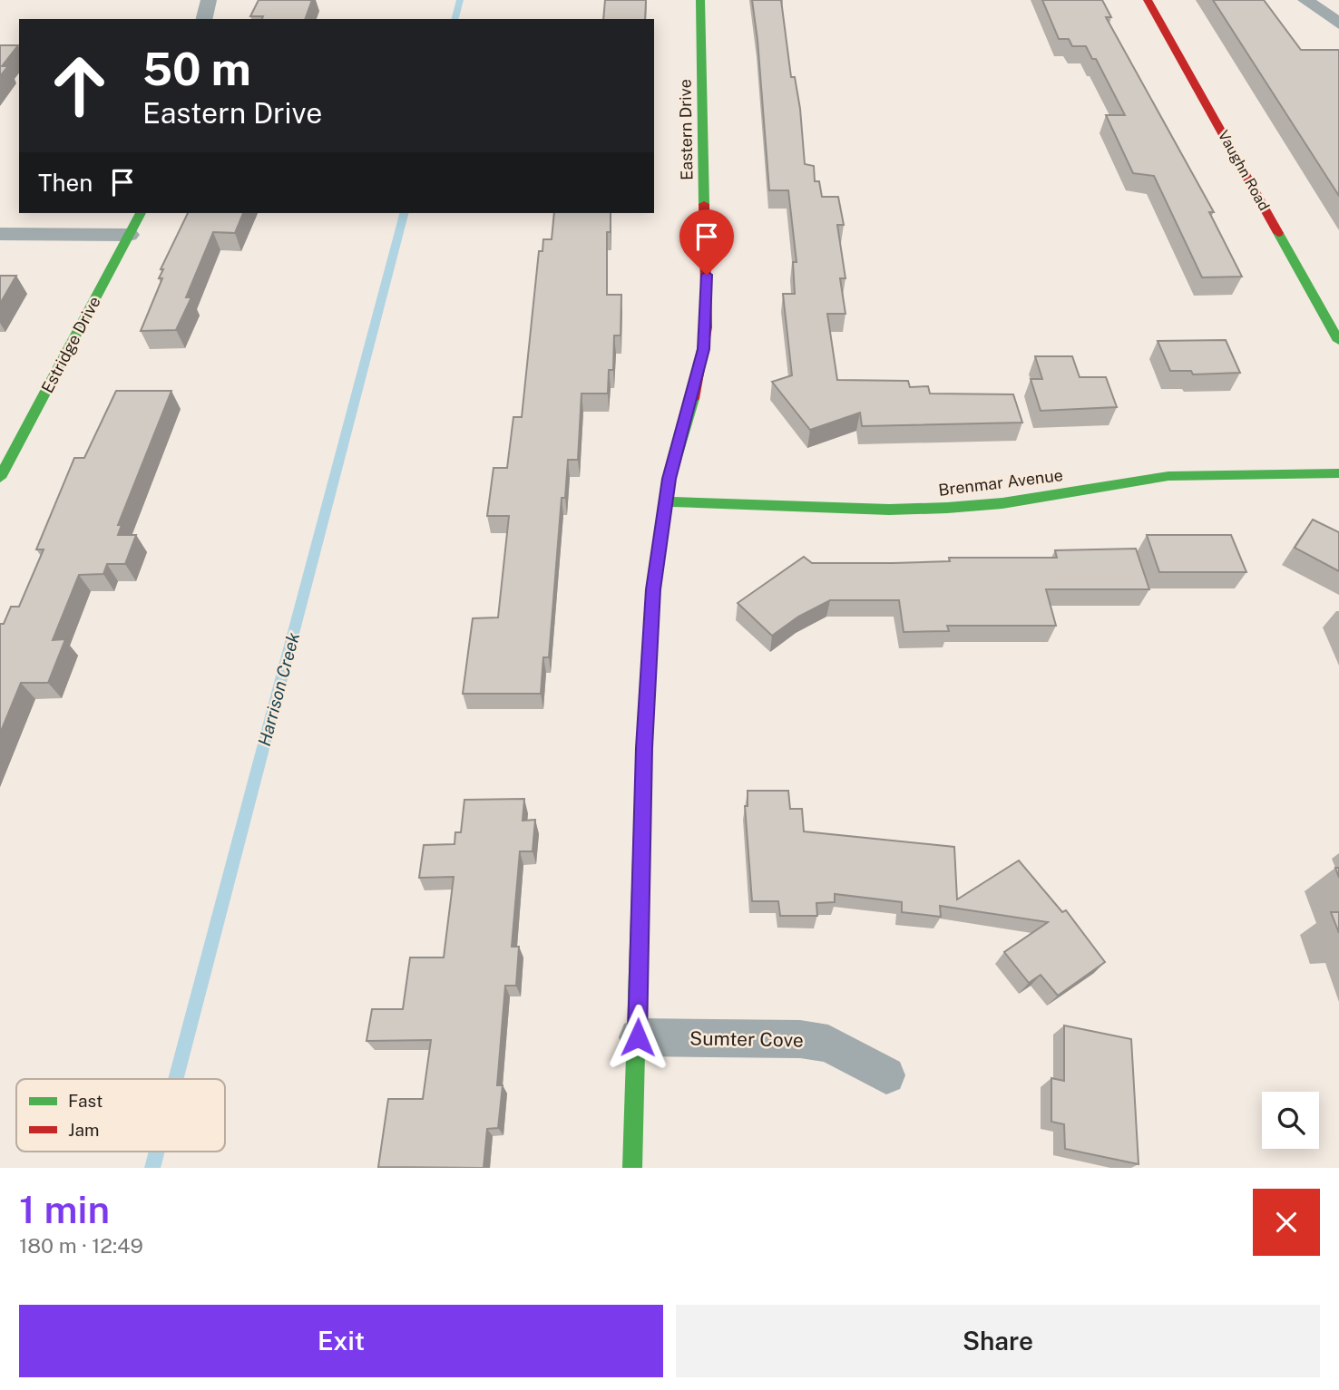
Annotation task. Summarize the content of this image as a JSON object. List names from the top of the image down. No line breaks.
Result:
{"streets":{"street":["Eastern Drive","Vaughn Road","Estridge Drive","Brenmar Avenue","Sumter Cove"]},"crossings":[["Eastern Drive","Brenmar Avenue"],["Eastern Drive","Sumter Cove"]],"water":["Harrison Creek"],"legend":["Fast","Jam"],"page":{"turn":["50 m","Eastern Drive"],"then":"Then","heading":["1 min","180 m · 12:49"],"buttons":["Exit","Share"]}}
